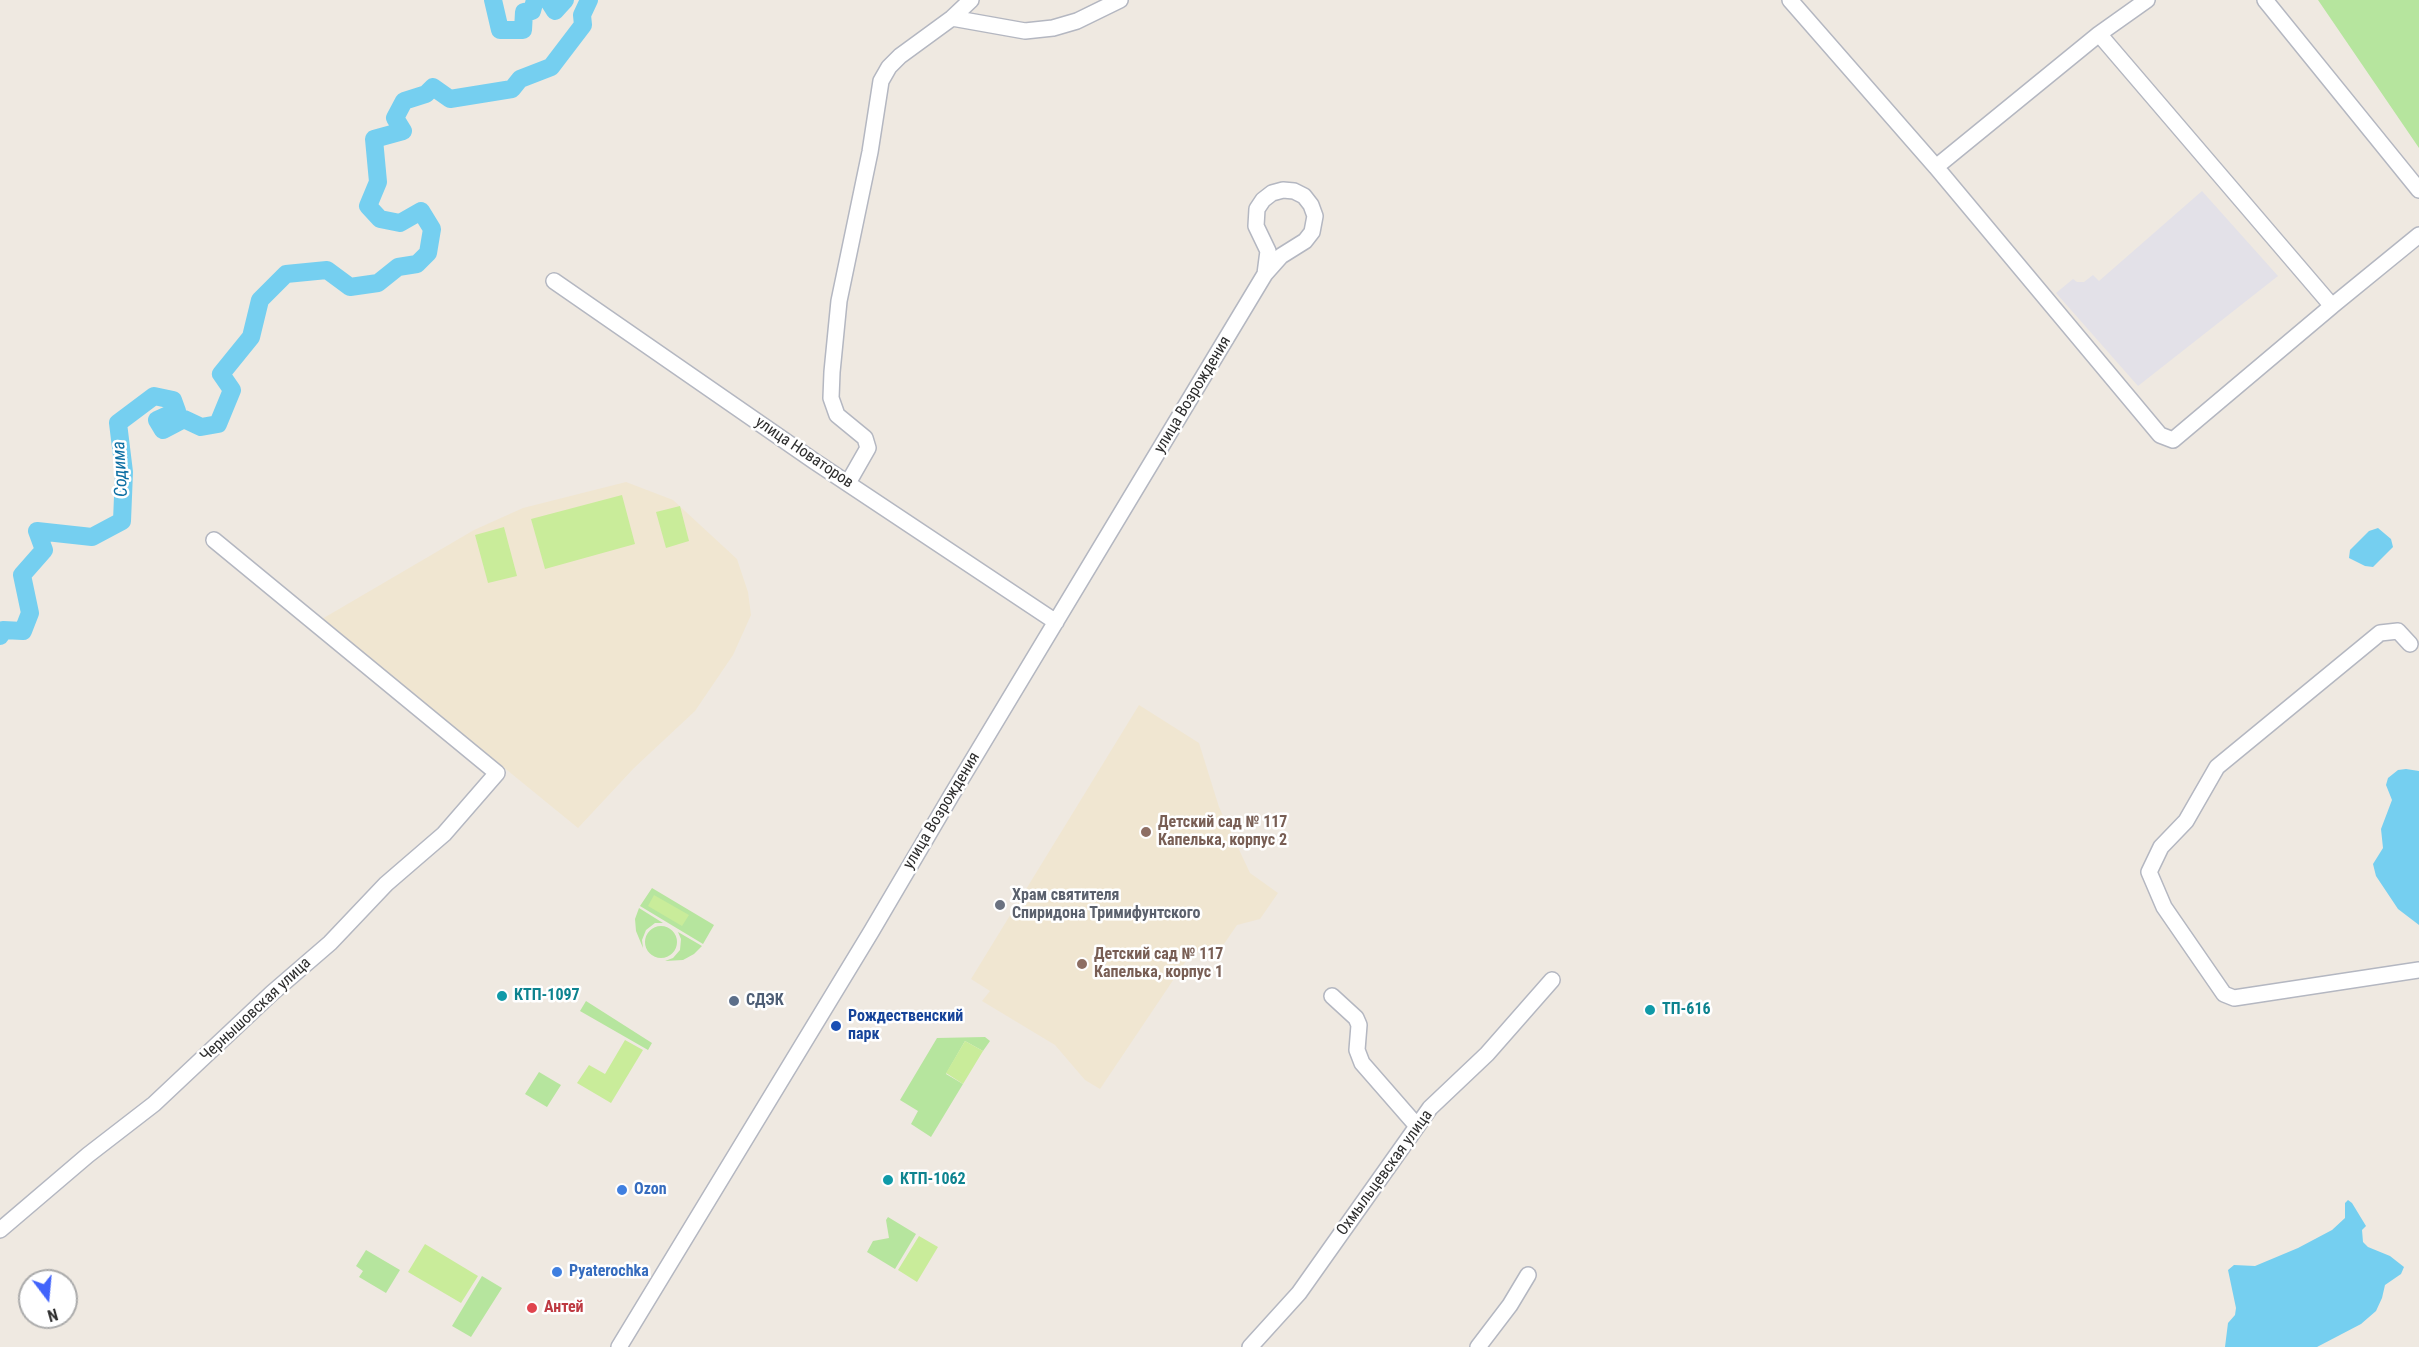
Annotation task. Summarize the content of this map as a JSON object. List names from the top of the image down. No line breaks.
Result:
{"streets":{"street":["улица Возрождения","улица Новаторов","Чернышовская улица","Охмыльцевская улица"]},"crossings":[["улица Возрождения","улица Новаторов"]],"water":["Содима"],"places":["Детский сад № 117 Капелька, корпус 2","Храм святителя Спиридона Тримифунтского","Детский сад № 117 Капелька, корпус 1","КТП-1097","СДЭК","ТП-616","Рождественский парк","КТП-1062","Ozon","Pyaterochka","Антей"],"north":"bottom"}
